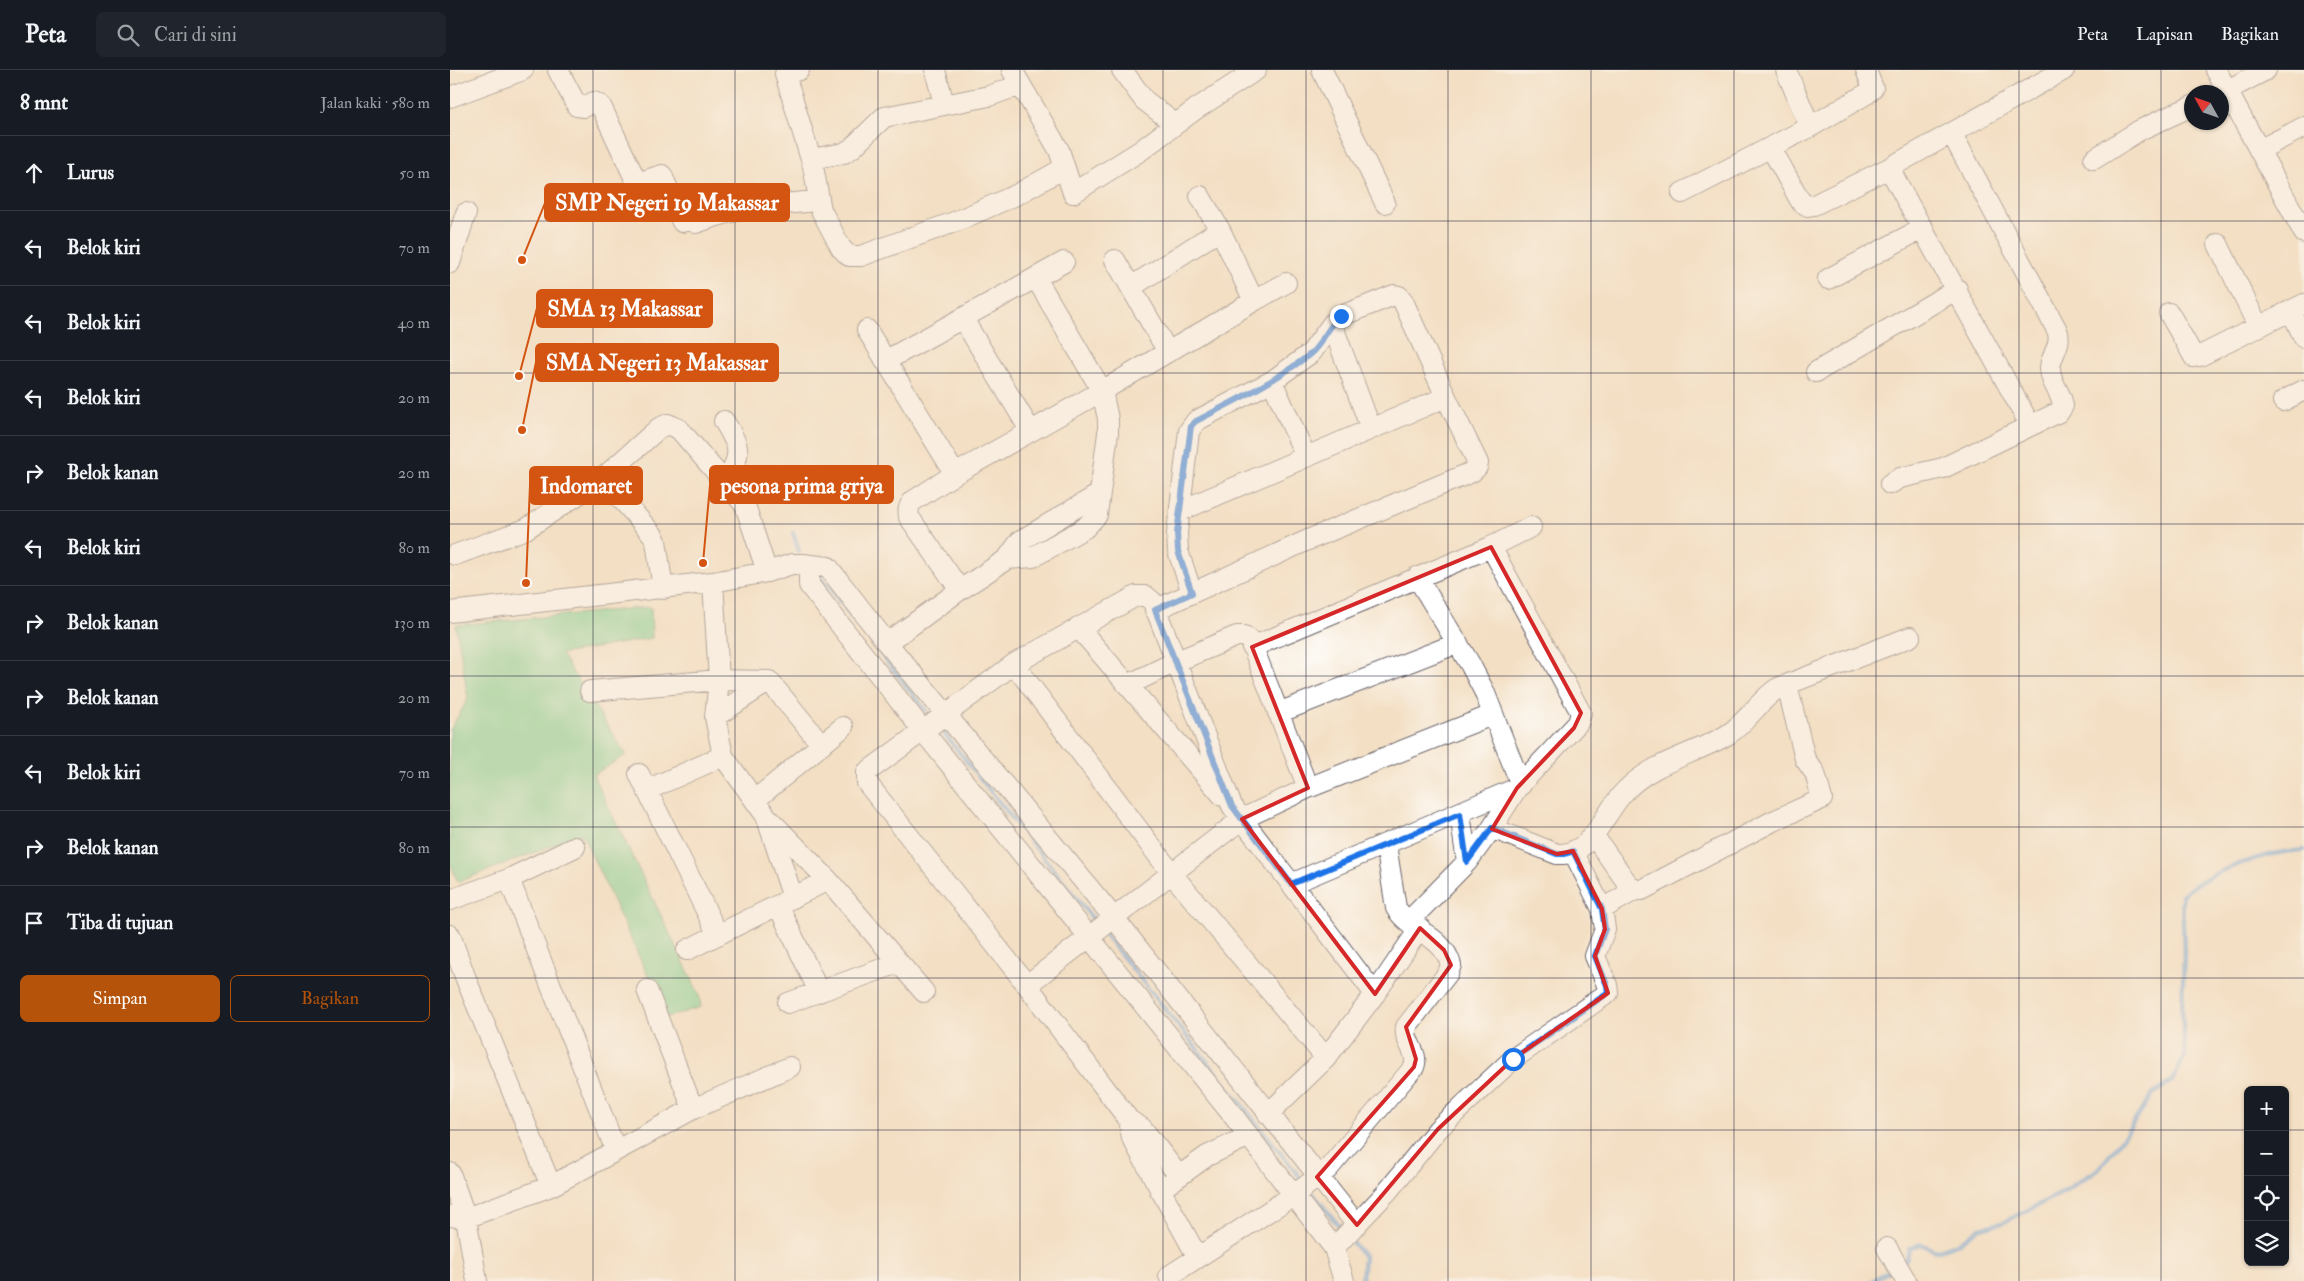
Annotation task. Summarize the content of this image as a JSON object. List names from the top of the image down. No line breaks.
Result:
{"places":["SMP Negeri 19 Makassar","SMA 13 Makassar","SMA Negeri 13 Makassar","pesona prima griya","Indomaret"],"north":"top left","page":{"header":"Peta","search":"Cari di sini","nav":["Peta","Lapisan","Bagikan"],"heading":["8 mnt","Jalan kaki · 580 m"],"list":[["Lurus","50 m"],["Belok kiri","70 m"],["Belok kiri","40 m"],["Belok kiri","20 m"],["Belok kanan","20 m"],["Belok kiri","80 m"],["Belok kanan","130 m"],["Belok kanan","20 m"],["Belok kiri","70 m"],["Belok kanan","80 m"],"Tiba di tujuan"],"buttons":["Simpan","Bagikan"],"map_buttons":["+","−"]}}
